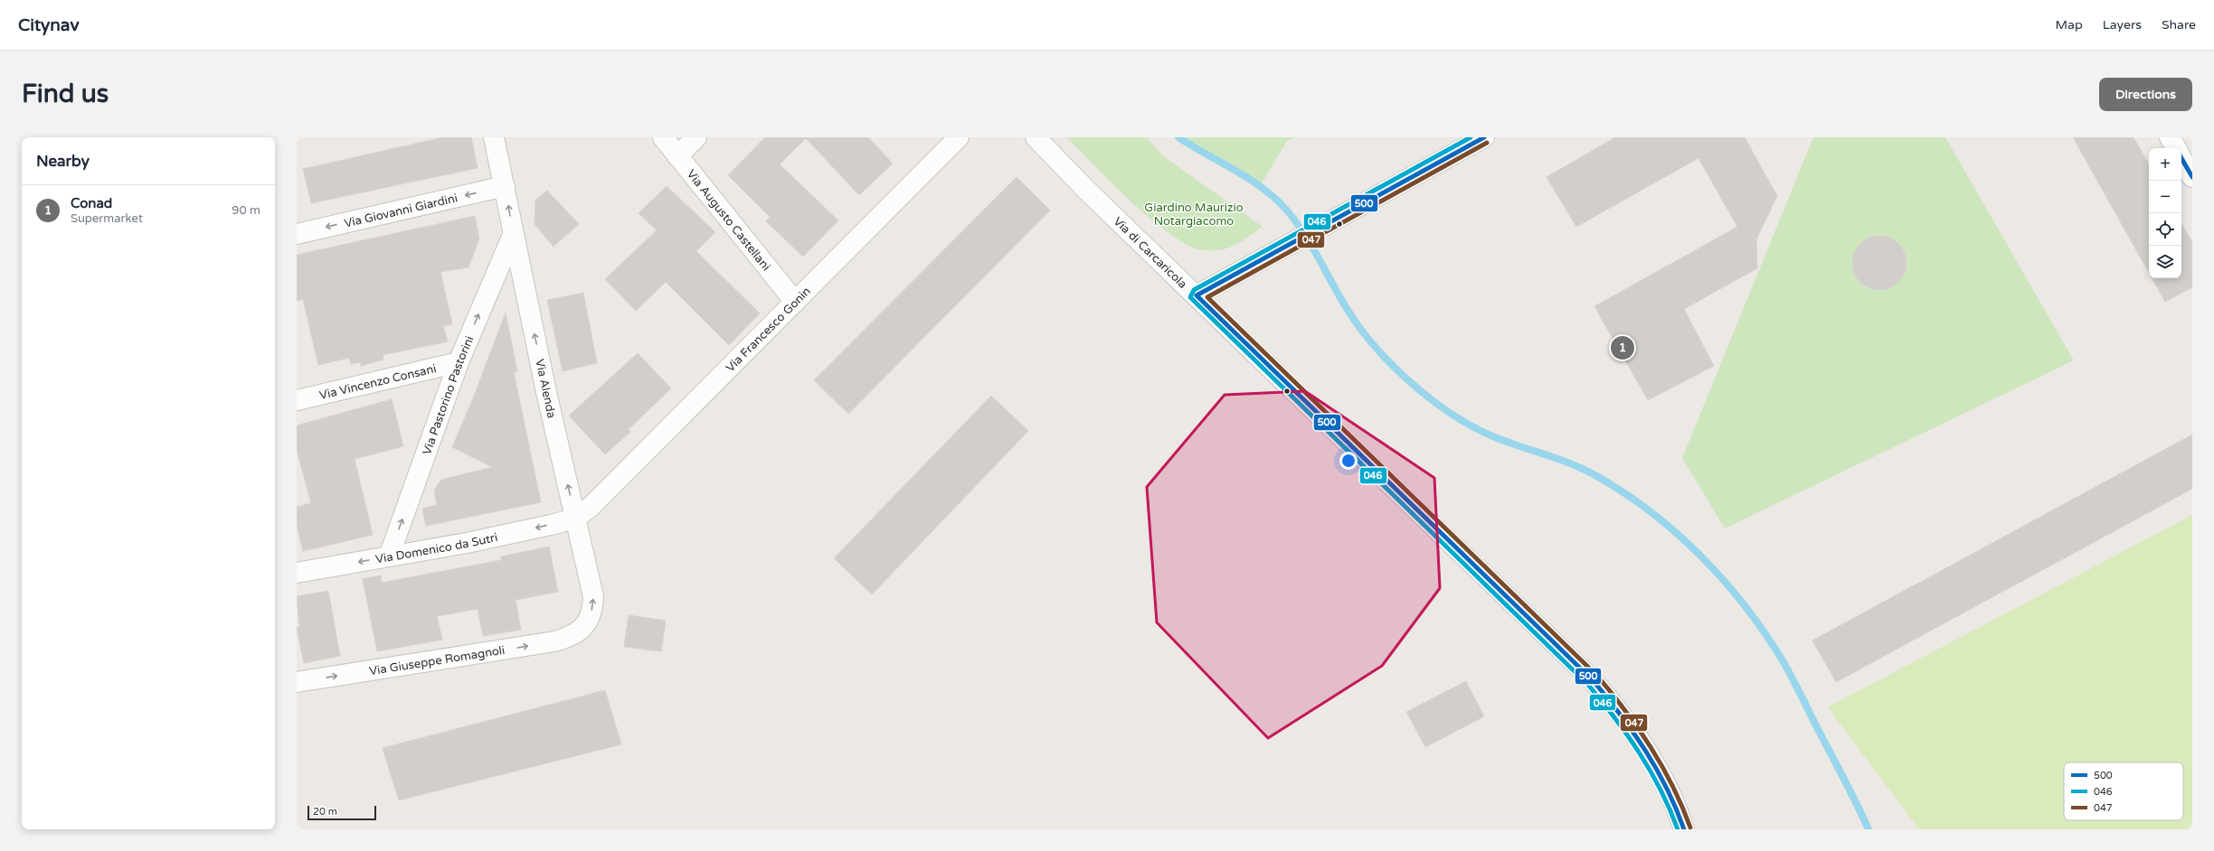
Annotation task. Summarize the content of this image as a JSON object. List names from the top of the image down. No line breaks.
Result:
{"streets":{"street":["Via Giovanni Giardini","Via Augusto Castellani","Via di Carcaricola","Via Francesco Gonin","Via Vincenzo Consani","Via Alenda","Via Pastorino Pastorini","Via Domenico da Sutri","Via Giuseppe Romagnoli"]},"crossings":[["Via Giovanni Giardini","Via Alenda"],["Via Augusto Castellani","Via Francesco Gonin"],["Via Francesco Gonin","Via Alenda"],["Via Francesco Gonin","Via Domenico da Sutri"],["Via Vincenzo Consani","Via Pastorino Pastorini"],["Via Alenda","Via Pastorino Pastorini"],["Via Alenda","Via Domenico da Sutri"],["Via Alenda","Via Giuseppe Romagnoli"],["Via Pastorino Pastorini","Via Domenico da Sutri"]],"one_way":["Via Giovanni Giardini","Via Alenda","Via Pastorino Pastorini","Via Domenico da Sutri","Via Giuseppe Romagnoli"],"parks":["Giardino Maurizio Notargiacomo"],"lines":["transit line 500","transit line 046","transit line 047"],"legend":["500","046","047"],"scale_bar":"20 m","page":{"header":"Citynav","nav":["Map","Layers","Share"],"buttons":"Directions","title":"Find us","heading":"Nearby","map_buttons":["+","−"],"list":[{"mark":"1","name":"Conad","note":"Supermarket","value":"90 m"}],"pins":"1","scale":"20 m"}}
